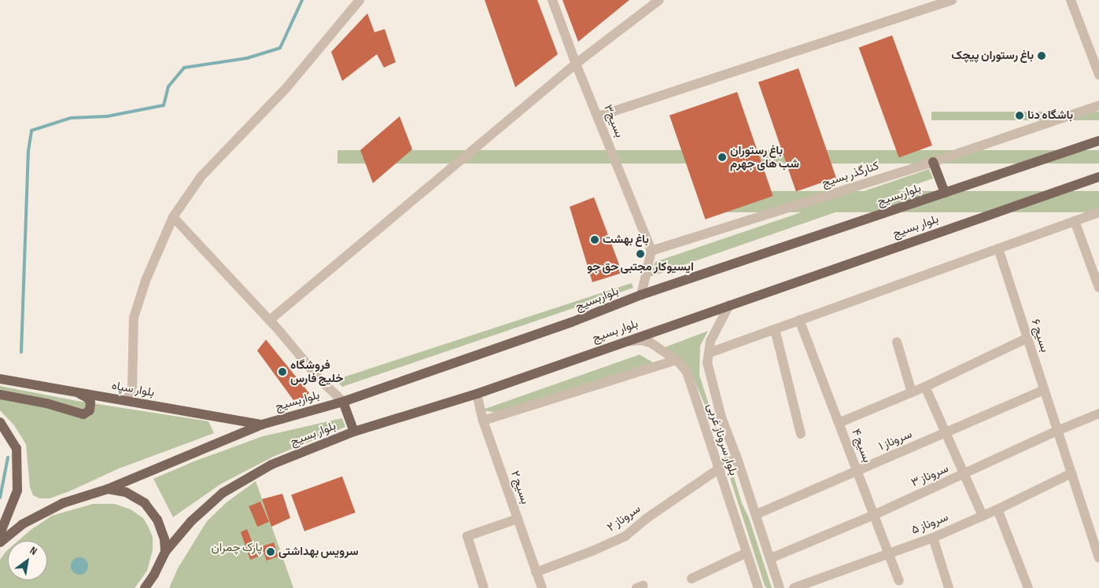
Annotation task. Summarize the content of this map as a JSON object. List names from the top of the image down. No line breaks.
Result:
{"streets":{"main road":["بلواربسیج","بلوار بسیج","بلوار سپاه"],"street":["بسیج۳","کنارگذر بسیج","بسیج ۶","بلوار سروناز غربی","سروناز ۱","بسیج ۴","سروناز ۳","بسیج ۲","سروناز ۲","سروناز ۵"]},"crossings":[["بسیج۳","کنارگذر بسیج"],["بلواربسیج","بلوار سپاه"],["بلوار بسیج","بلوار سروناز غربی"],["بلوار بسیج","بسیج ۲"],["بسیج ۶","سروناز ۱"],["بسیج ۶","سروناز ۳"],["بسیج ۶","سروناز ۵"],["بلوار سروناز غربی","سروناز ۱"],["بلوار سروناز غربی","سروناز ۳"],["بلوار سروناز غربی","سروناز ۲"],["سروناز ۱","بسیج ۴"],["بسیج ۴","سروناز ۳"],["بسیج ۴","سروناز ۵"],["بسیج ۲","سروناز ۲"]],"parks":["پارک چمران"],"places":["باغ رستوران پیچک","باشگاه دنا","باغ رستوران شب های جهرم","باغ بهشت","ایسیوکار مجتبی حق جو","فروشگاه خلیج فارس","سرویس بهداشتی"],"north":"top right"}
